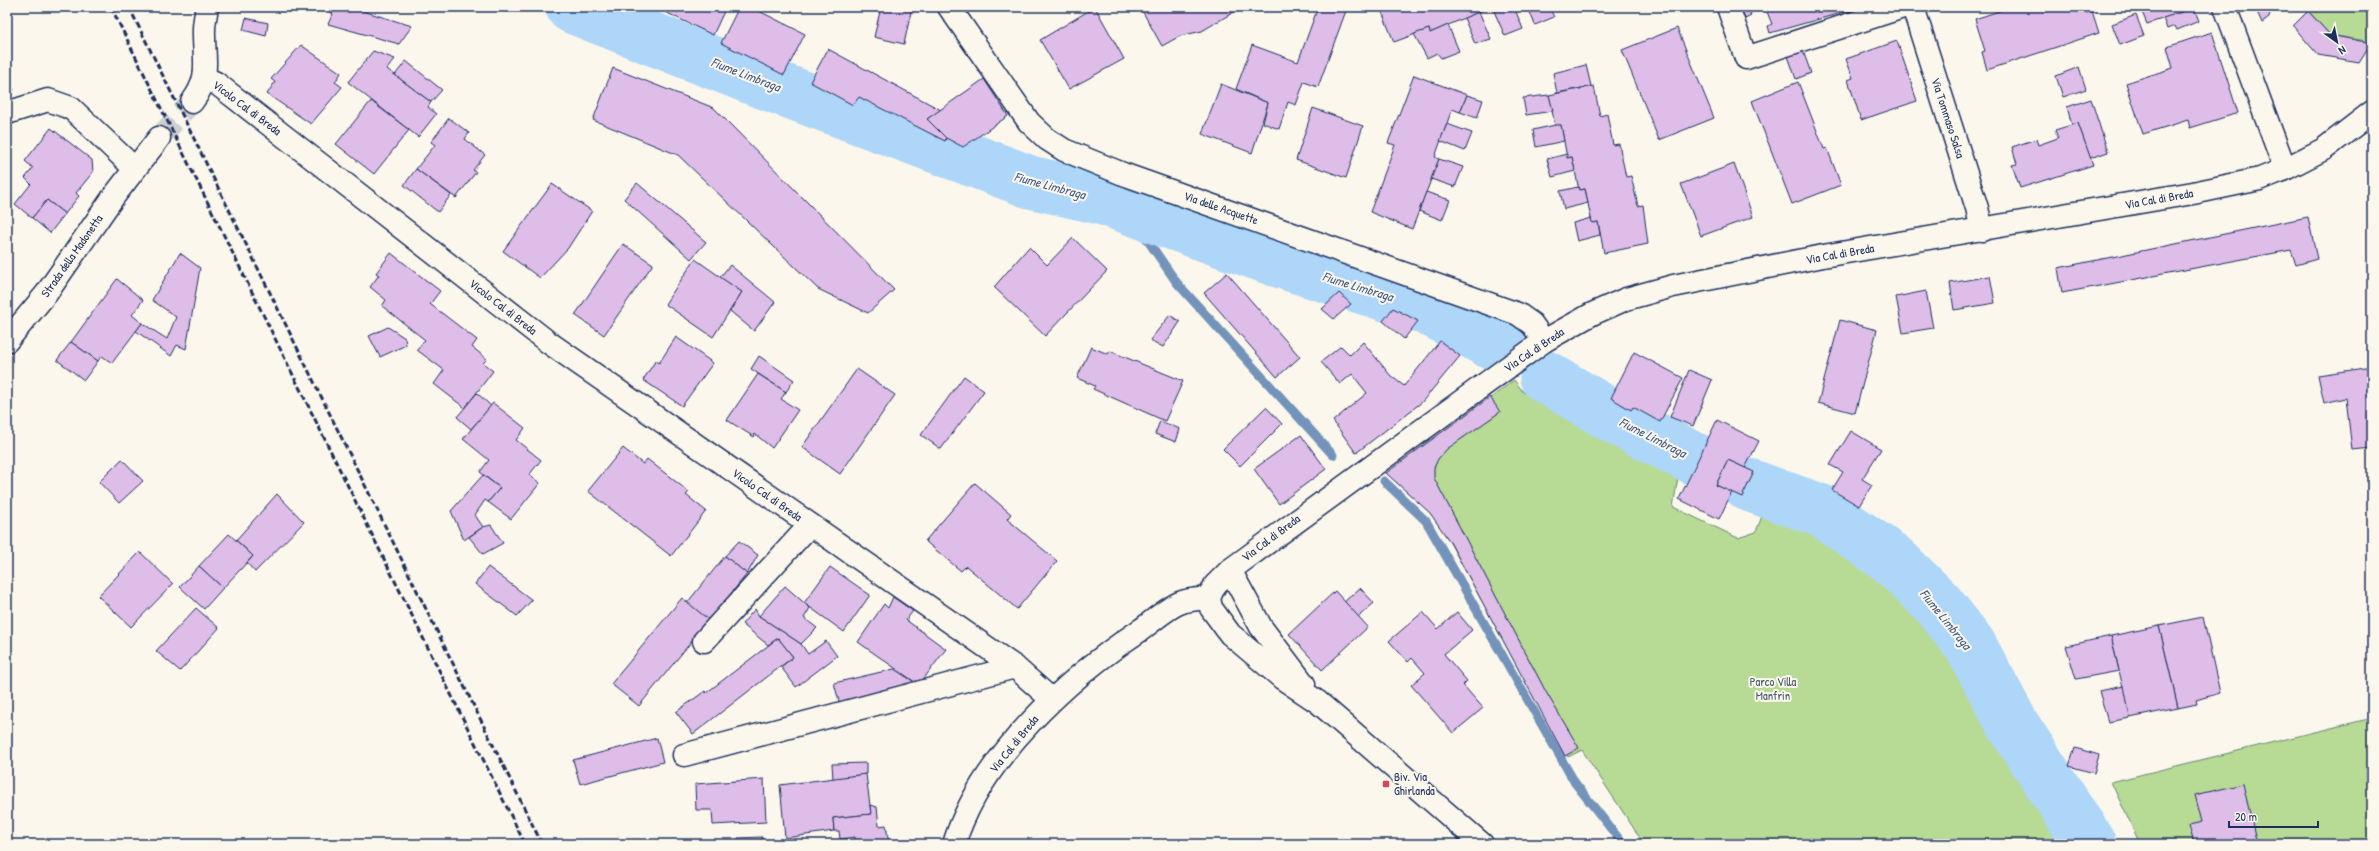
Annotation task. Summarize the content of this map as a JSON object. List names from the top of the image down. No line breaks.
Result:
{"streets":{"street":["Vicolo Cal di Breda","Via Tommaso Salsa","Via Cal di Breda","Via delle Acquette","Strada della Madonetta"]},"crossings":[["Vicolo Cal di Breda","Via Cal di Breda"],["Via Tommaso Salsa","Via Cal di Breda"],["Via Cal di Breda","Via delle Acquette"]],"water":["Fiume Limbraga"],"parks":["Parco Villa Manfrin"],"places":{"transit":["Biv. Via Ghirlanda"]},"scale_bar":"20 m","north":"bottom right"}
